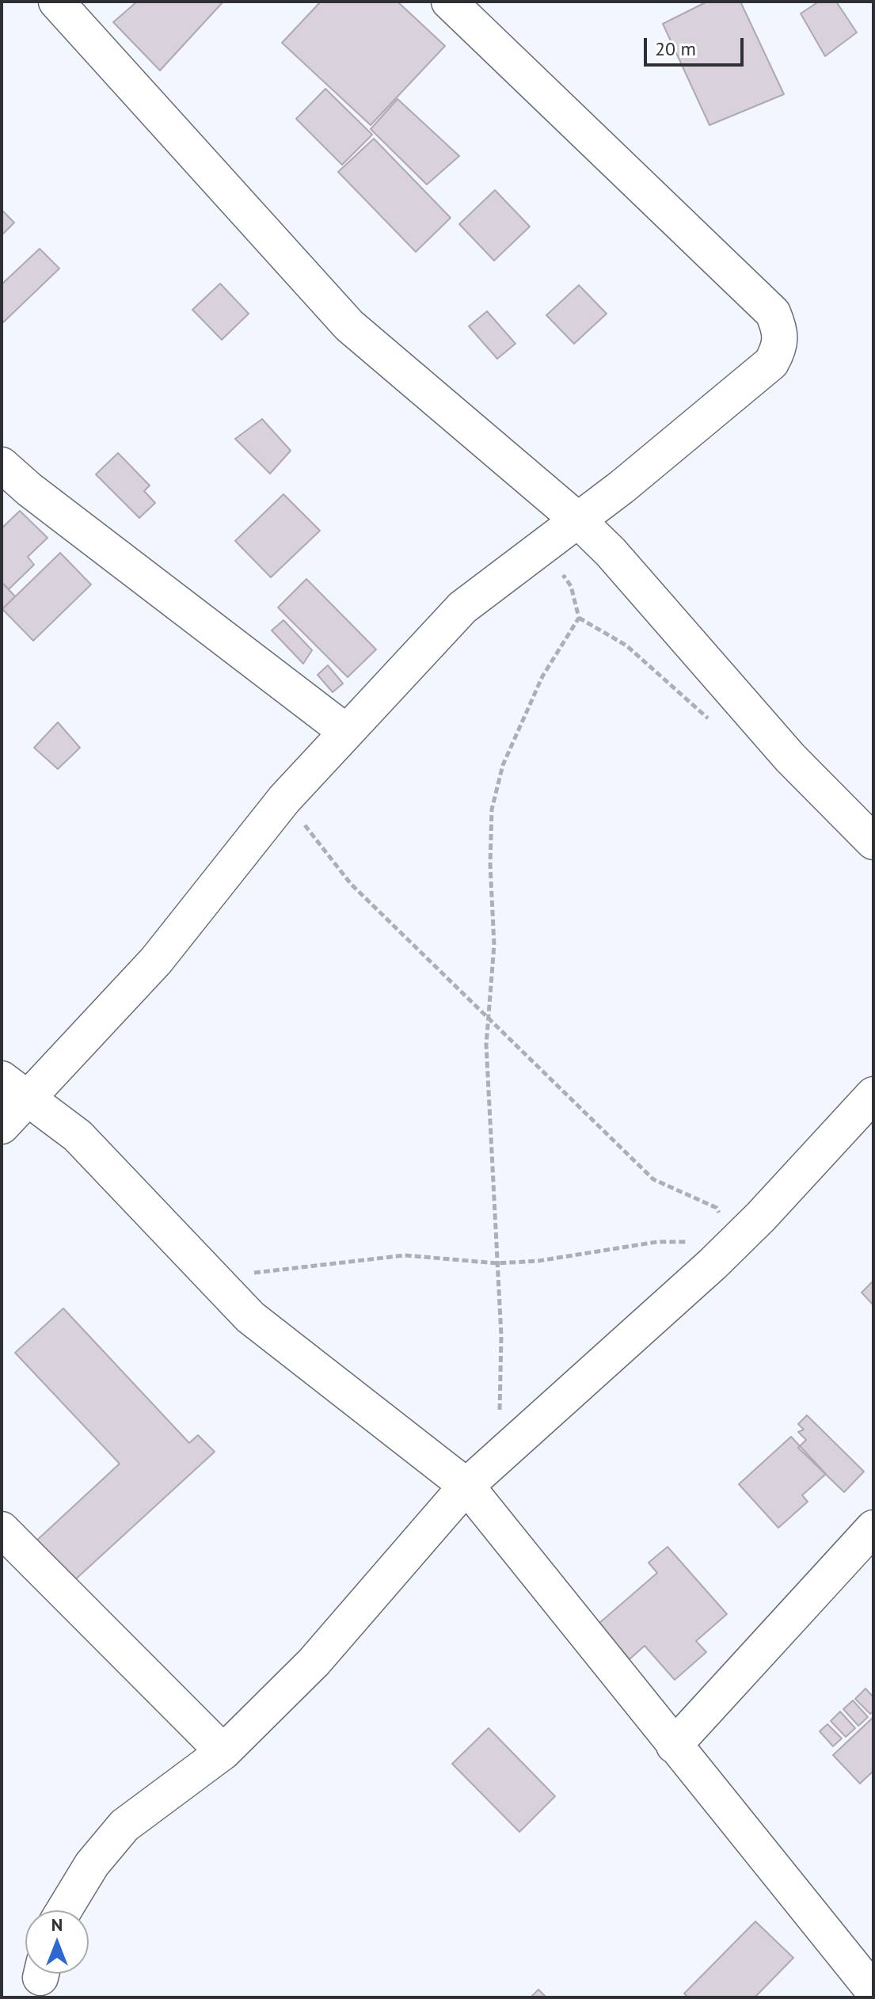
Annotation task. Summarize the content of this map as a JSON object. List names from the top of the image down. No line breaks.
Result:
{"scale_bar":"20 m","north":"top"}
